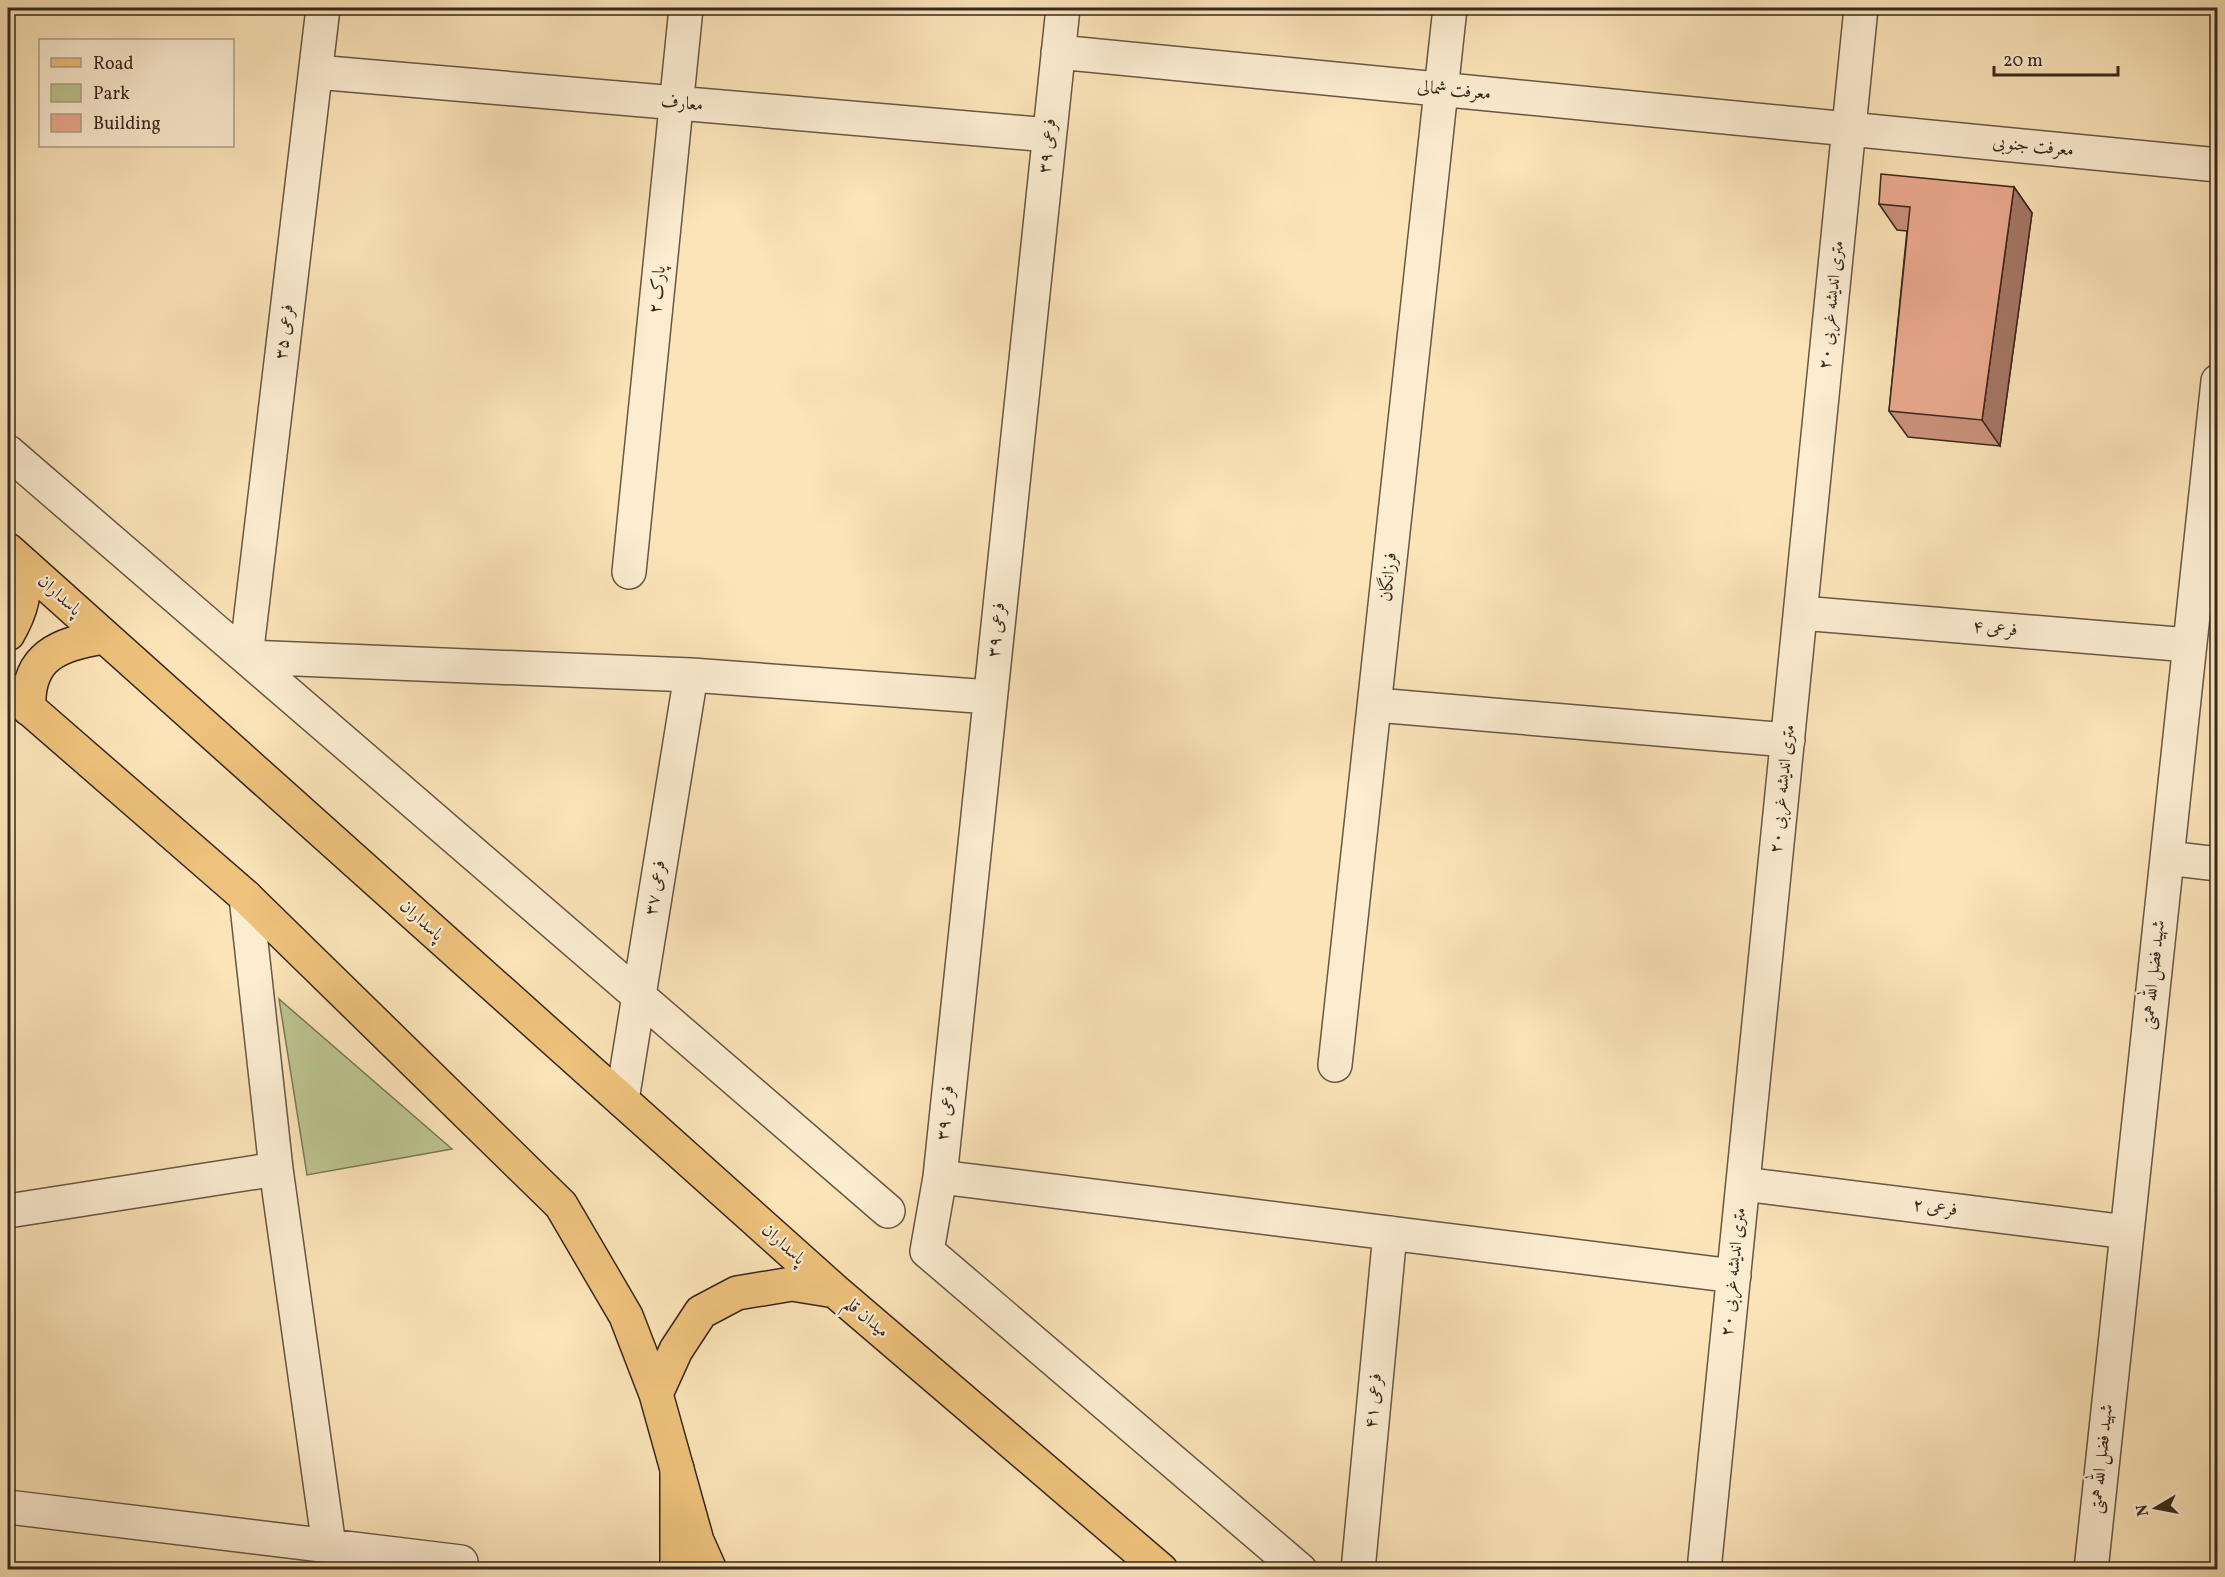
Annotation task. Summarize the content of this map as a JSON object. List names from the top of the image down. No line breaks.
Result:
{"streets":{"main road":["پاسداران","میدان قلم"],"street":["معرفت شمالی","معارف","فرعی ۳۹","معرفت جنوبی","پارک ۲","۲۰ متری اندیشه غربی","فرعی ۳۵","فرزانگان","فرعی ۴","فرعی ۳۷","شهید فضل الله همتی","فرعی ۲","فرعی ۴۱"]},"crossings":[["معرفت شمالی","فرعی ۳۹"],["معرفت شمالی","معرفت جنوبی"],["معرفت شمالی","۲۰ متری اندیشه غربی"],["معرفت شمالی","فرزانگان"],["معارف","فرعی ۳۹"],["معارف","پارک ۲"],["معارف","فرعی ۳۵"],["معرفت جنوبی","۲۰ متری اندیشه غربی"],["۲۰ متری اندیشه غربی","فرعی ۴"],["۲۰ متری اندیشه غربی","فرعی ۲"],["پاسداران","فرعی ۳۷"],["پاسداران","میدان قلم"],["فرعی ۴","شهید فضل الله همتی"],["شهید فضل الله همتی","فرعی ۲"]],"legend":["Road","Park","Building"],"scale_bar":"20 m","north":"left"}
